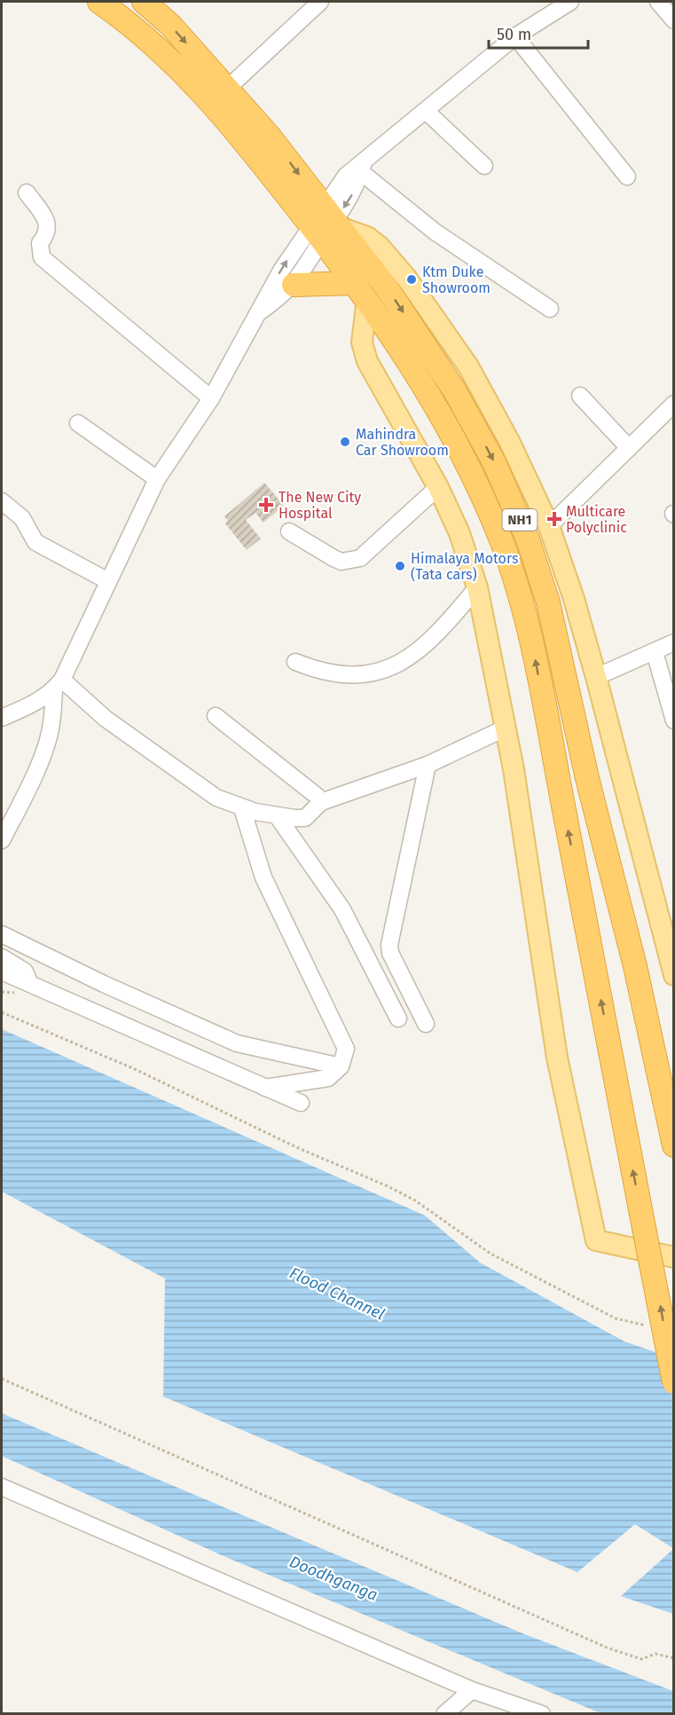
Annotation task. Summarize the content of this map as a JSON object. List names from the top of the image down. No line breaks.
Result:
{"streets":{"highway":["NH1"]},"water":["Flood Channel","Doodhganga"],"places":{"other":["Ktm Duke Showroom","Mahindra Car Showroom","Himalaya Motors (Tata cars)"],"health":["The New City Hospital","Multicare Polyclinic"]},"scale_bar":"50 m"}
